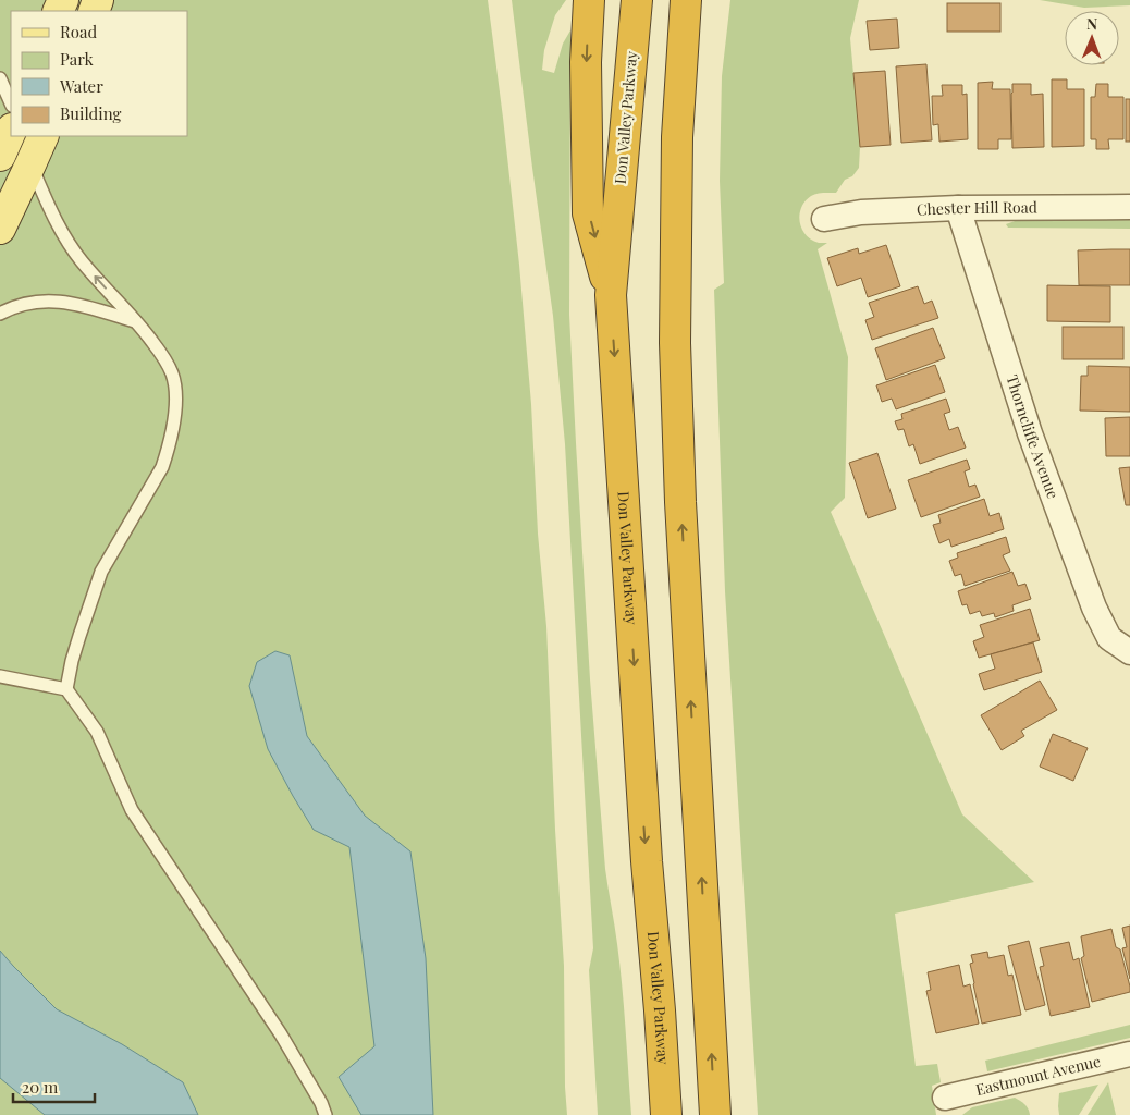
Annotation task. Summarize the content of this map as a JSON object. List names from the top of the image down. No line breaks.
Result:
{"streets":{"highway":["Don Valley Parkway"],"street":["Chester Hill Road","Thorncliffe Avenue","Eastmount Avenue"]},"crossings":[["Chester Hill Road","Thorncliffe Avenue"]],"legend":["Road","Park","Water","Building"],"scale_bar":"20 m","north":"top"}
